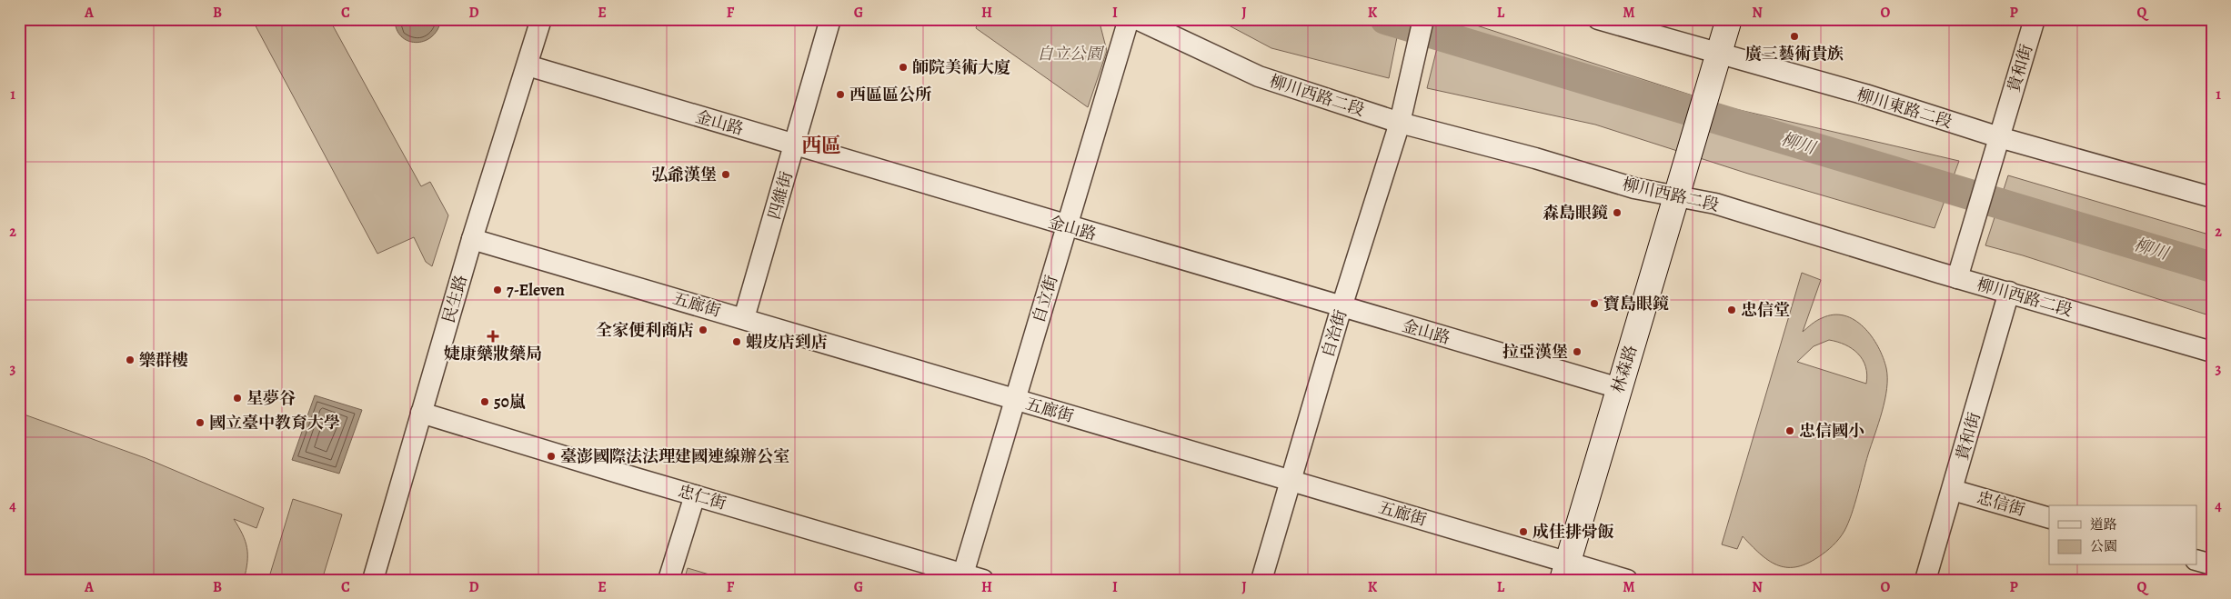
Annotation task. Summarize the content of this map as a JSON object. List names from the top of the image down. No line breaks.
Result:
{"streets":{"main road":["林森路"],"street":["貴和街","柳川西路二段","柳川東路二段","金山路","四維街","民生路","自立街","五廊街","自治街","忠仁街","忠信街"]},"crossings":[["貴和街","柳川西路二段"],["貴和街","柳川東路二段"],["貴和街","忠信街"],["柳川西路二段","自治街"],["柳川西路二段","林森路"],["柳川東路二段","林森路"],["金山路","四維街"],["金山路","民生路"],["金山路","自立街"],["金山路","自治街"],["金山路","林森路"],["四維街","五廊街"],["民生路","五廊街"],["民生路","忠仁街"],["自立街","五廊街"],["自立街","忠仁街"],["五廊街","自治街"],["五廊街","林森路"]],"districts":["西區"],"water":["柳川"],"parks":["自立公園"],"places":{"other":["廣三藝術貴族","師院美術大廈","西區區公所","弘爺漢堡","森島眼鏡","7-Eleven","寶島眼鏡","忠信堂","全家便利商店","蝦皮店到店","拉亞漢堡","樂群樓","星夢谷","50嵐","國立臺中教育大學","忠信國小","臺澎國際法法理建國連線辦公室","成佳排骨飯"],"health":["婕康藥妝藥局"]},"legend":["道路","公園"],"grid":{"columns":["A","B","C","D","E","F","G","H","I","J","K","L","M","N","O","P","Q"],"rows":["1","2","3","4"]}}
